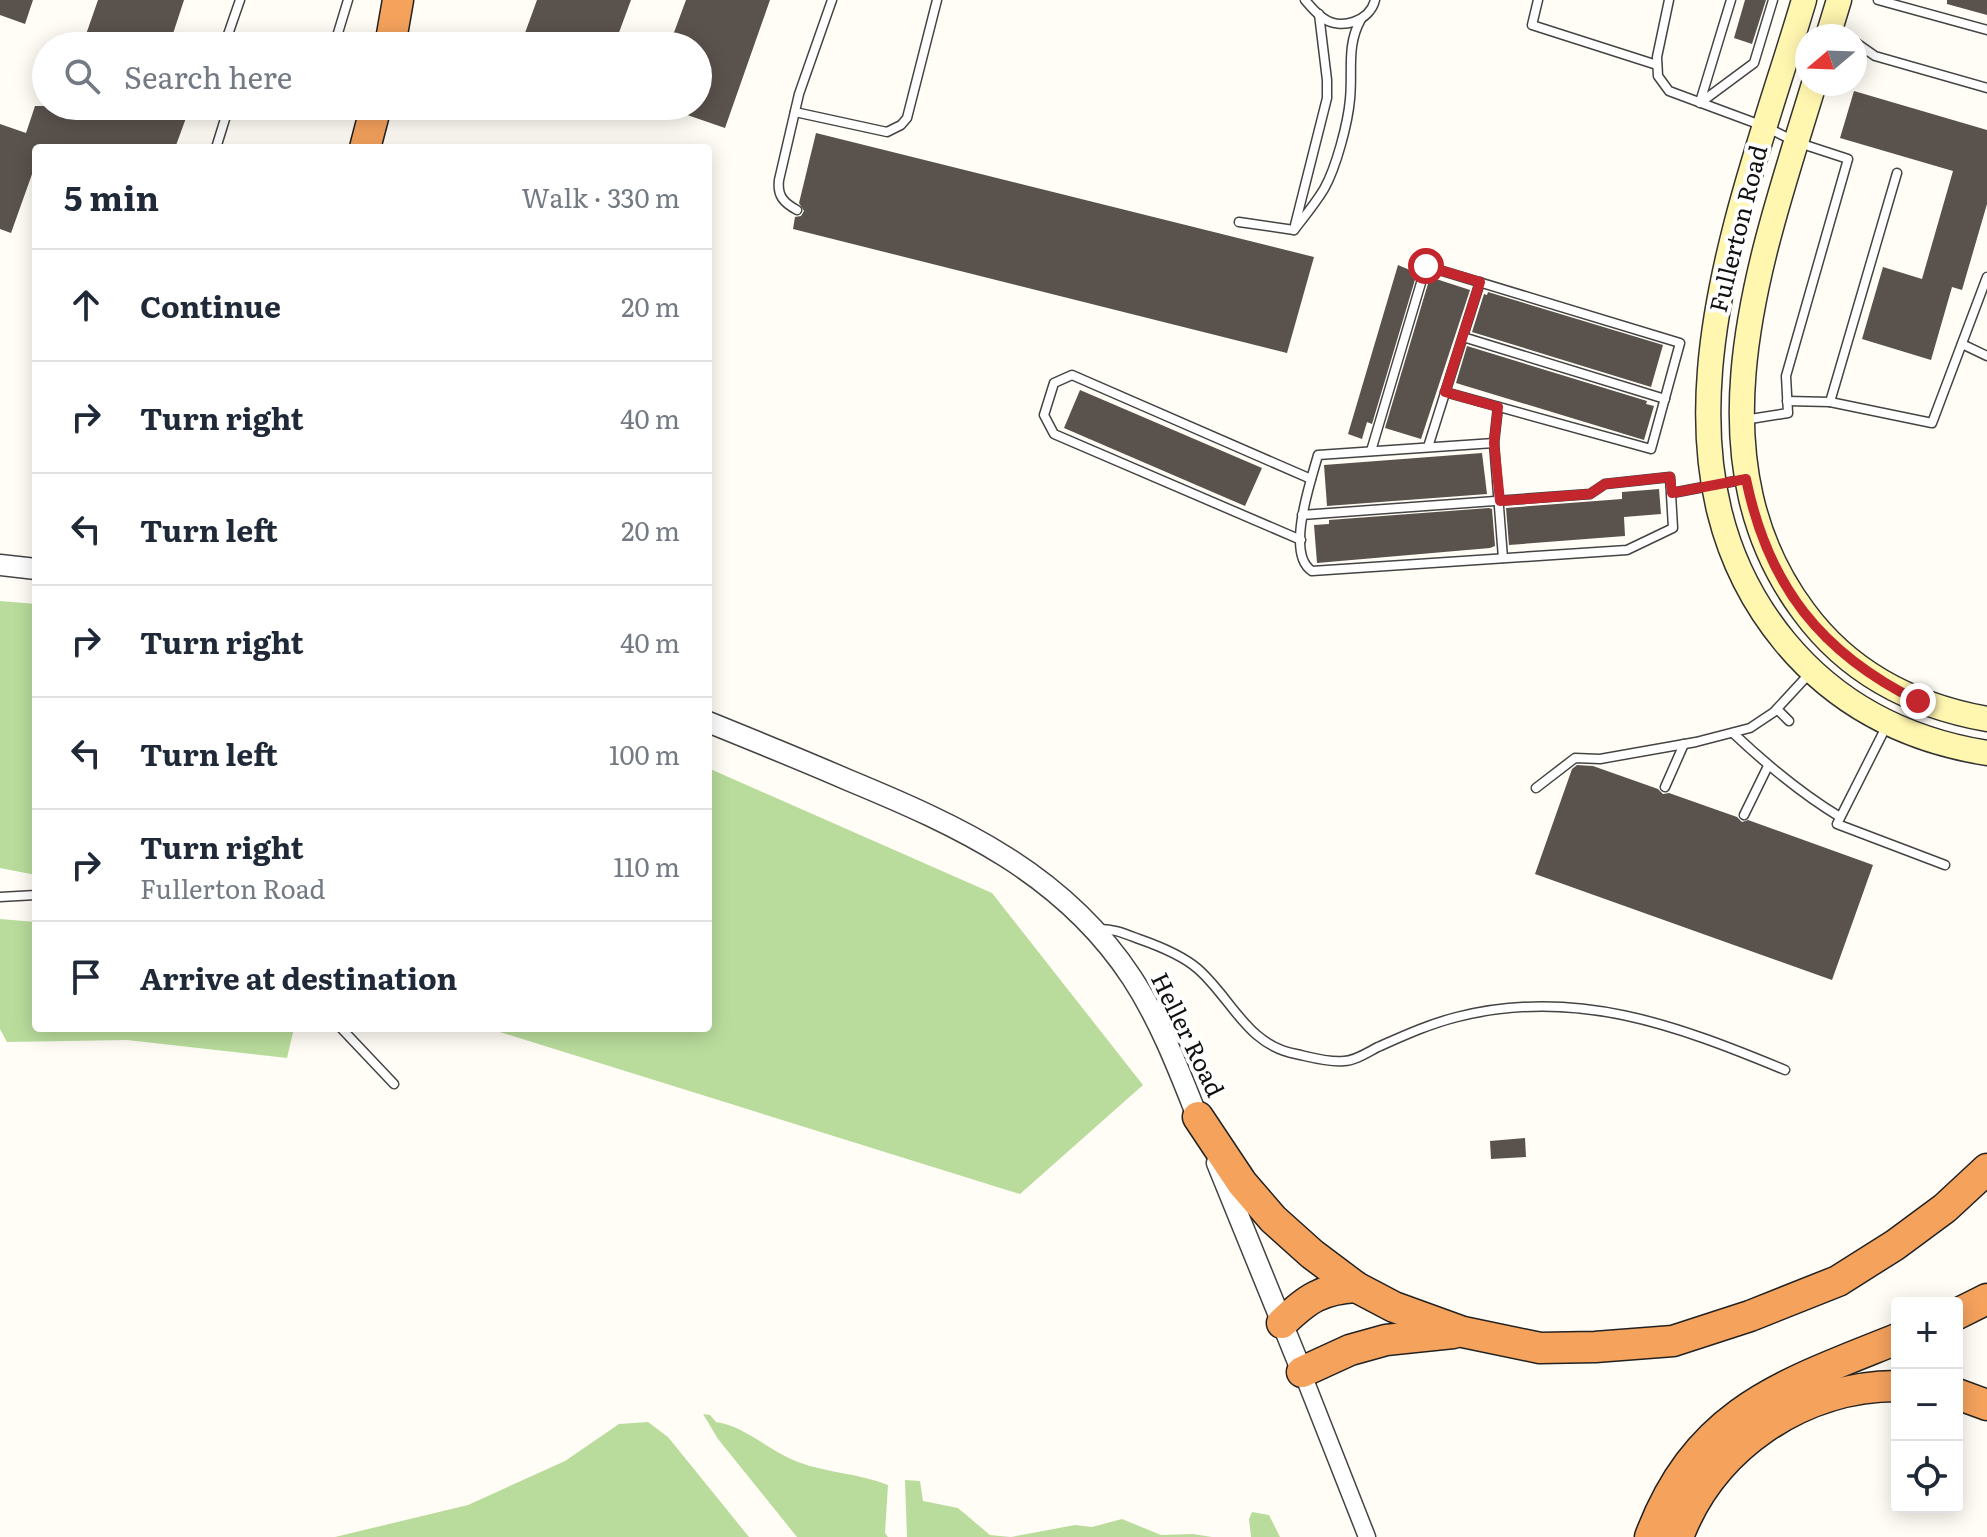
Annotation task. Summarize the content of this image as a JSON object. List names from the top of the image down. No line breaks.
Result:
{"streets":{"main road":["Fullerton Road"],"street":["Heller Road"]},"north":"left","page":{"search":"Search here","heading":["5 min","Walk · 330 m"],"list":[["Continue","20 m"],["Turn right","40 m"],["Turn left","20 m"],["Turn right","40 m"],["Turn left","100 m"],["Turn right","Fullerton Road","110 m"],"Arrive at destination"],"map_buttons":["+","−"]}}
